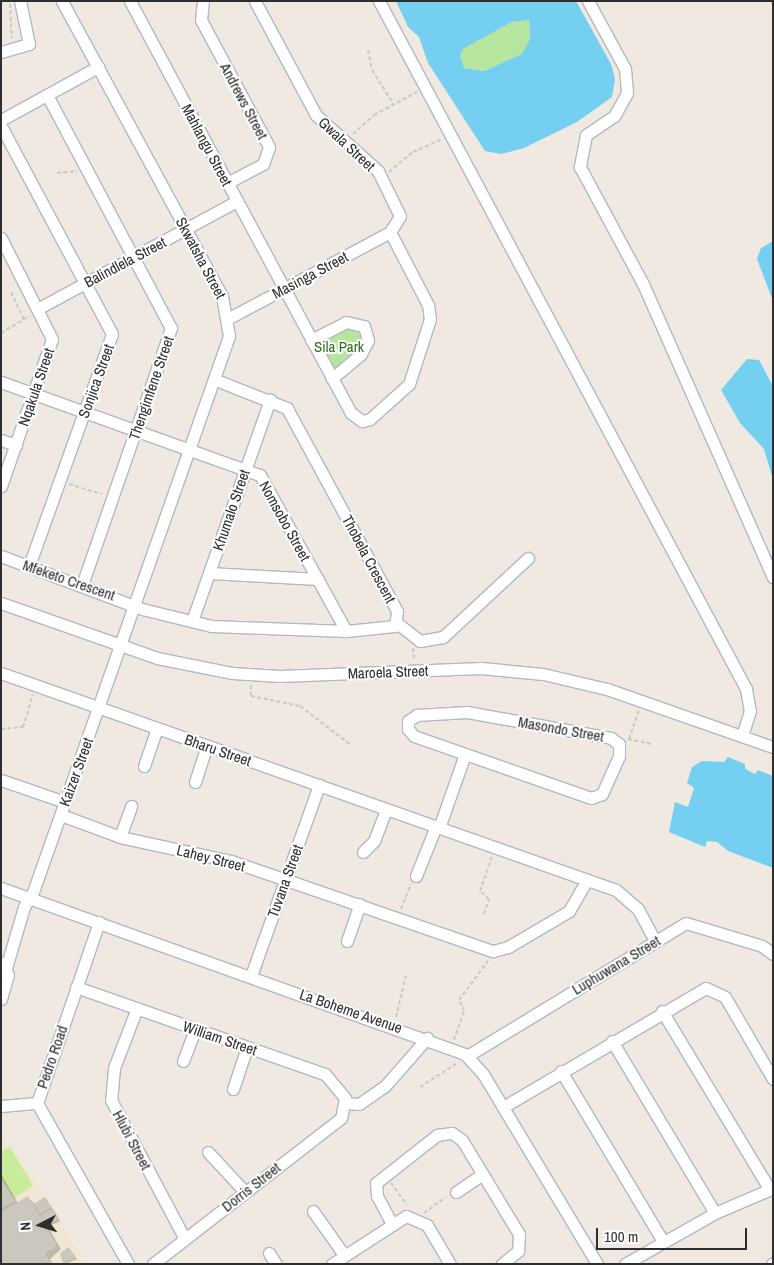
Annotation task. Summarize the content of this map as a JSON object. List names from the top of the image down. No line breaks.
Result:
{"streets":{"street":["Andrews Street","Gwala Street","Mahlangu Street","Skwatsha Street","Balindlela Street","Masinga Street","Sonjica Street","Nqakula Street","Thengimfene Street","Khumalo Street","Nomsobo Street","Thobela Crescent","Mfeketo Crescent","Maroela Street","Masondo Street","Bharu Street","Kaizer Street","Lahey Street","Tuvana Street","Luphuwana Street","La Boheme Avenue","William Street","Pedro Road","Hlubi Street","Dorris Street"]},"crossings":[["Andrews Street","Mahlangu Street"],["Gwala Street","Mahlangu Street"],["Gwala Street","Masinga Street"],["Mahlangu Street","Balindlela Street"],["Mahlangu Street","Masinga Street"],["Skwatsha Street","Balindlela Street"],["Skwatsha Street","Masinga Street"],["Skwatsha Street","Nomsobo Street"],["Skwatsha Street","Thobela Crescent"],["Skwatsha Street","Mfeketo Crescent"],["Skwatsha Street","Maroela Street"],["Skwatsha Street","Kaizer Street"],["Balindlela Street","Sonjica Street"],["Balindlela Street","Nqakula Street"],["Balindlela Street","Thengimfene Street"],["Sonjica Street","Nomsobo Street"],["Sonjica Street","Mfeketo Crescent"],["Nqakula Street","Nomsobo Street"],["Thengimfene Street","Nomsobo Street"],["Thengimfene Street","Mfeketo Crescent"],["Khumalo Street","Nomsobo Street"],["Khumalo Street","Thobela Crescent"],["Nomsobo Street","Thobela Crescent"],["Thobela Crescent","Mfeketo Crescent"],["Maroela Street","Kaizer Street"],["Bharu Street","Kaizer Street"],["Bharu Street","Tuvana Street"],["Bharu Street","Luphuwana Street"],["Kaizer Street","Lahey Street"],["Kaizer Street","La Boheme Avenue"],["Lahey Street","Tuvana Street"],["Tuvana Street","La Boheme Avenue"],["Luphuwana Street","La Boheme Avenue"],["La Boheme Avenue","Pedro Road"],["William Street","Pedro Road"],["William Street","Hlubi Street"],["William Street","Dorris Street"],["Hlubi Street","Dorris Street"]],"parks":["Sila Park"],"scale_bar":"100 m","north":"left"}
